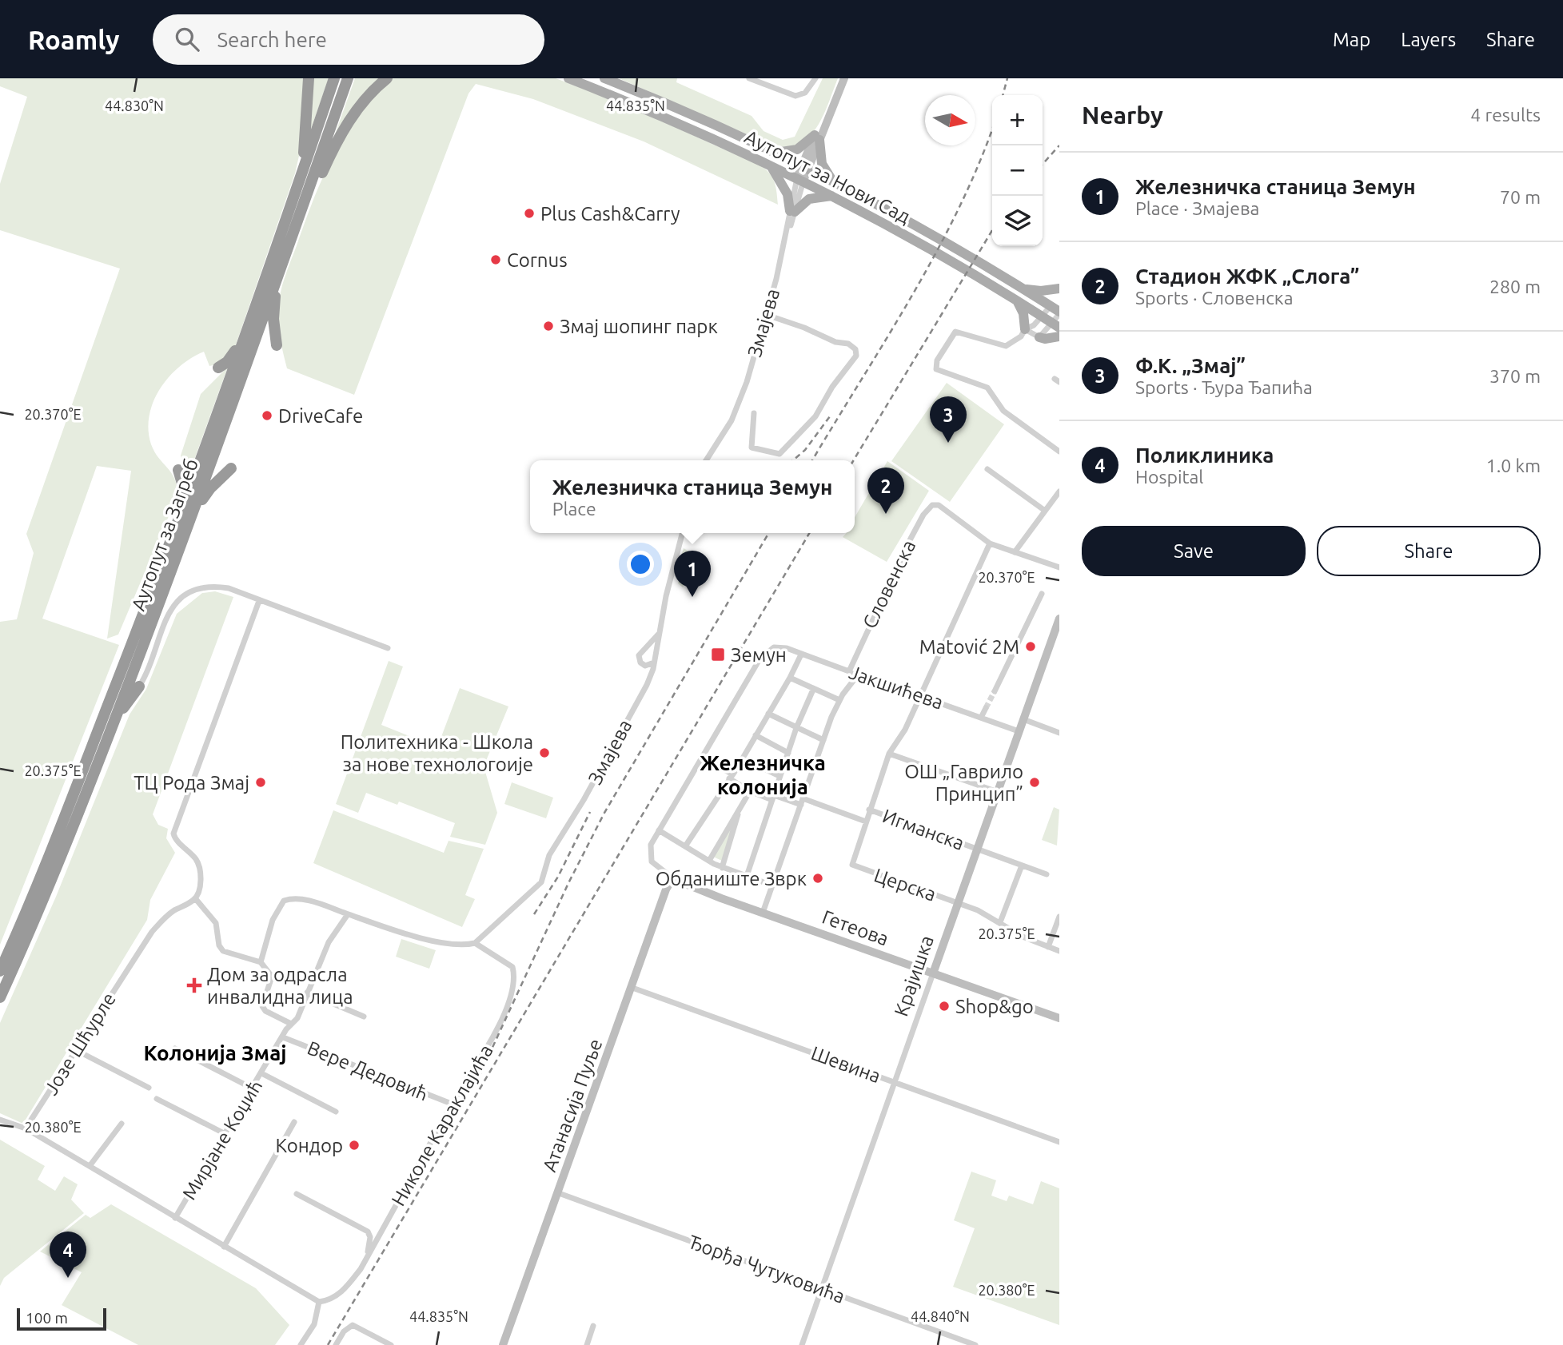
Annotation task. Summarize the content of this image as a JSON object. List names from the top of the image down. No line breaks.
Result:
{"streets":{"highway":["Аутопут за Загреб"],"main road":["Аутопут за Нови Сад"],"street":["Змајева","Словенска","Јакшићева","Игманска","Церска","Гетеова","Крајишка","Јозе Шћурле","Шевина","Вере Дедовић","Атанасија Пуље","Николе Караклајића","Мирјане Коџић","Ђорђа Чутуковића"]},"crossings":[["Аутопут за Нови Сад","Змајева"],["Змајева","Николе Караклајића"],["Словенска","Јакшићева"],["Јакшићева","Крајишка"],["Игманска","Крајишка"],["Церска","Крајишка"],["Гетеова","Крајишка"],["Гетеова","Атанасија Пуље"],["Крајишка","Шевина"],["Крајишка","Ђорђа Чутуковића"],["Шевина","Атанасија Пуље"],["Вере Дедовић","Николе Караклајића"],["Вере Дедовић","Мирјане Коџић"],["Атанасија Пуље","Ђорђа Чутуковића"]],"districts":["Железничка колонија","Колонија Змај"],"places":{"other":["Plus Cash&Carry","Cornus","Змај шопинг парк","DriveCafe","Matović 2M","Политехника - Школа за нове технологоије","ТЦ Рода Змај","ОШ „Гаврило Принцип”","Обданиште Зврк","Shop&go","Кондор"],"transit":["Земун"],"health":["Дом за одрасла инвалидна лица"]},"scale_bar":"100 m","north":"right","page":{"header":"Roamly","search":"Search here","nav":["Map","Layers","Share"],"heading":["Nearby","4 results"],"map_buttons":["+","−"],"list":[{"mark":"1","name":"Железничка станица Земун","note":"Place · Змајева","value":"70 m"},{"mark":"2","name":"Стадион ЖФК „Слога”","note":"Sports · Словенска","value":"280 m"},{"mark":"3","name":"Ф.К. „Змај”","note":"Sports · Ђура Ђапића","value":"370 m"},{"mark":"4","name":"Поликлиника","note":"Hospital","value":"1.0 km"}],"pins":["3","2","1","4"],"popup":["Железничка станица Земун","Place"],"buttons":["Save","Share"],"scale":"100 m"},"coordinates":["44.835°N","44.830°N","20.370°E","20.375°E","20.380°E","44.840°N"]}
